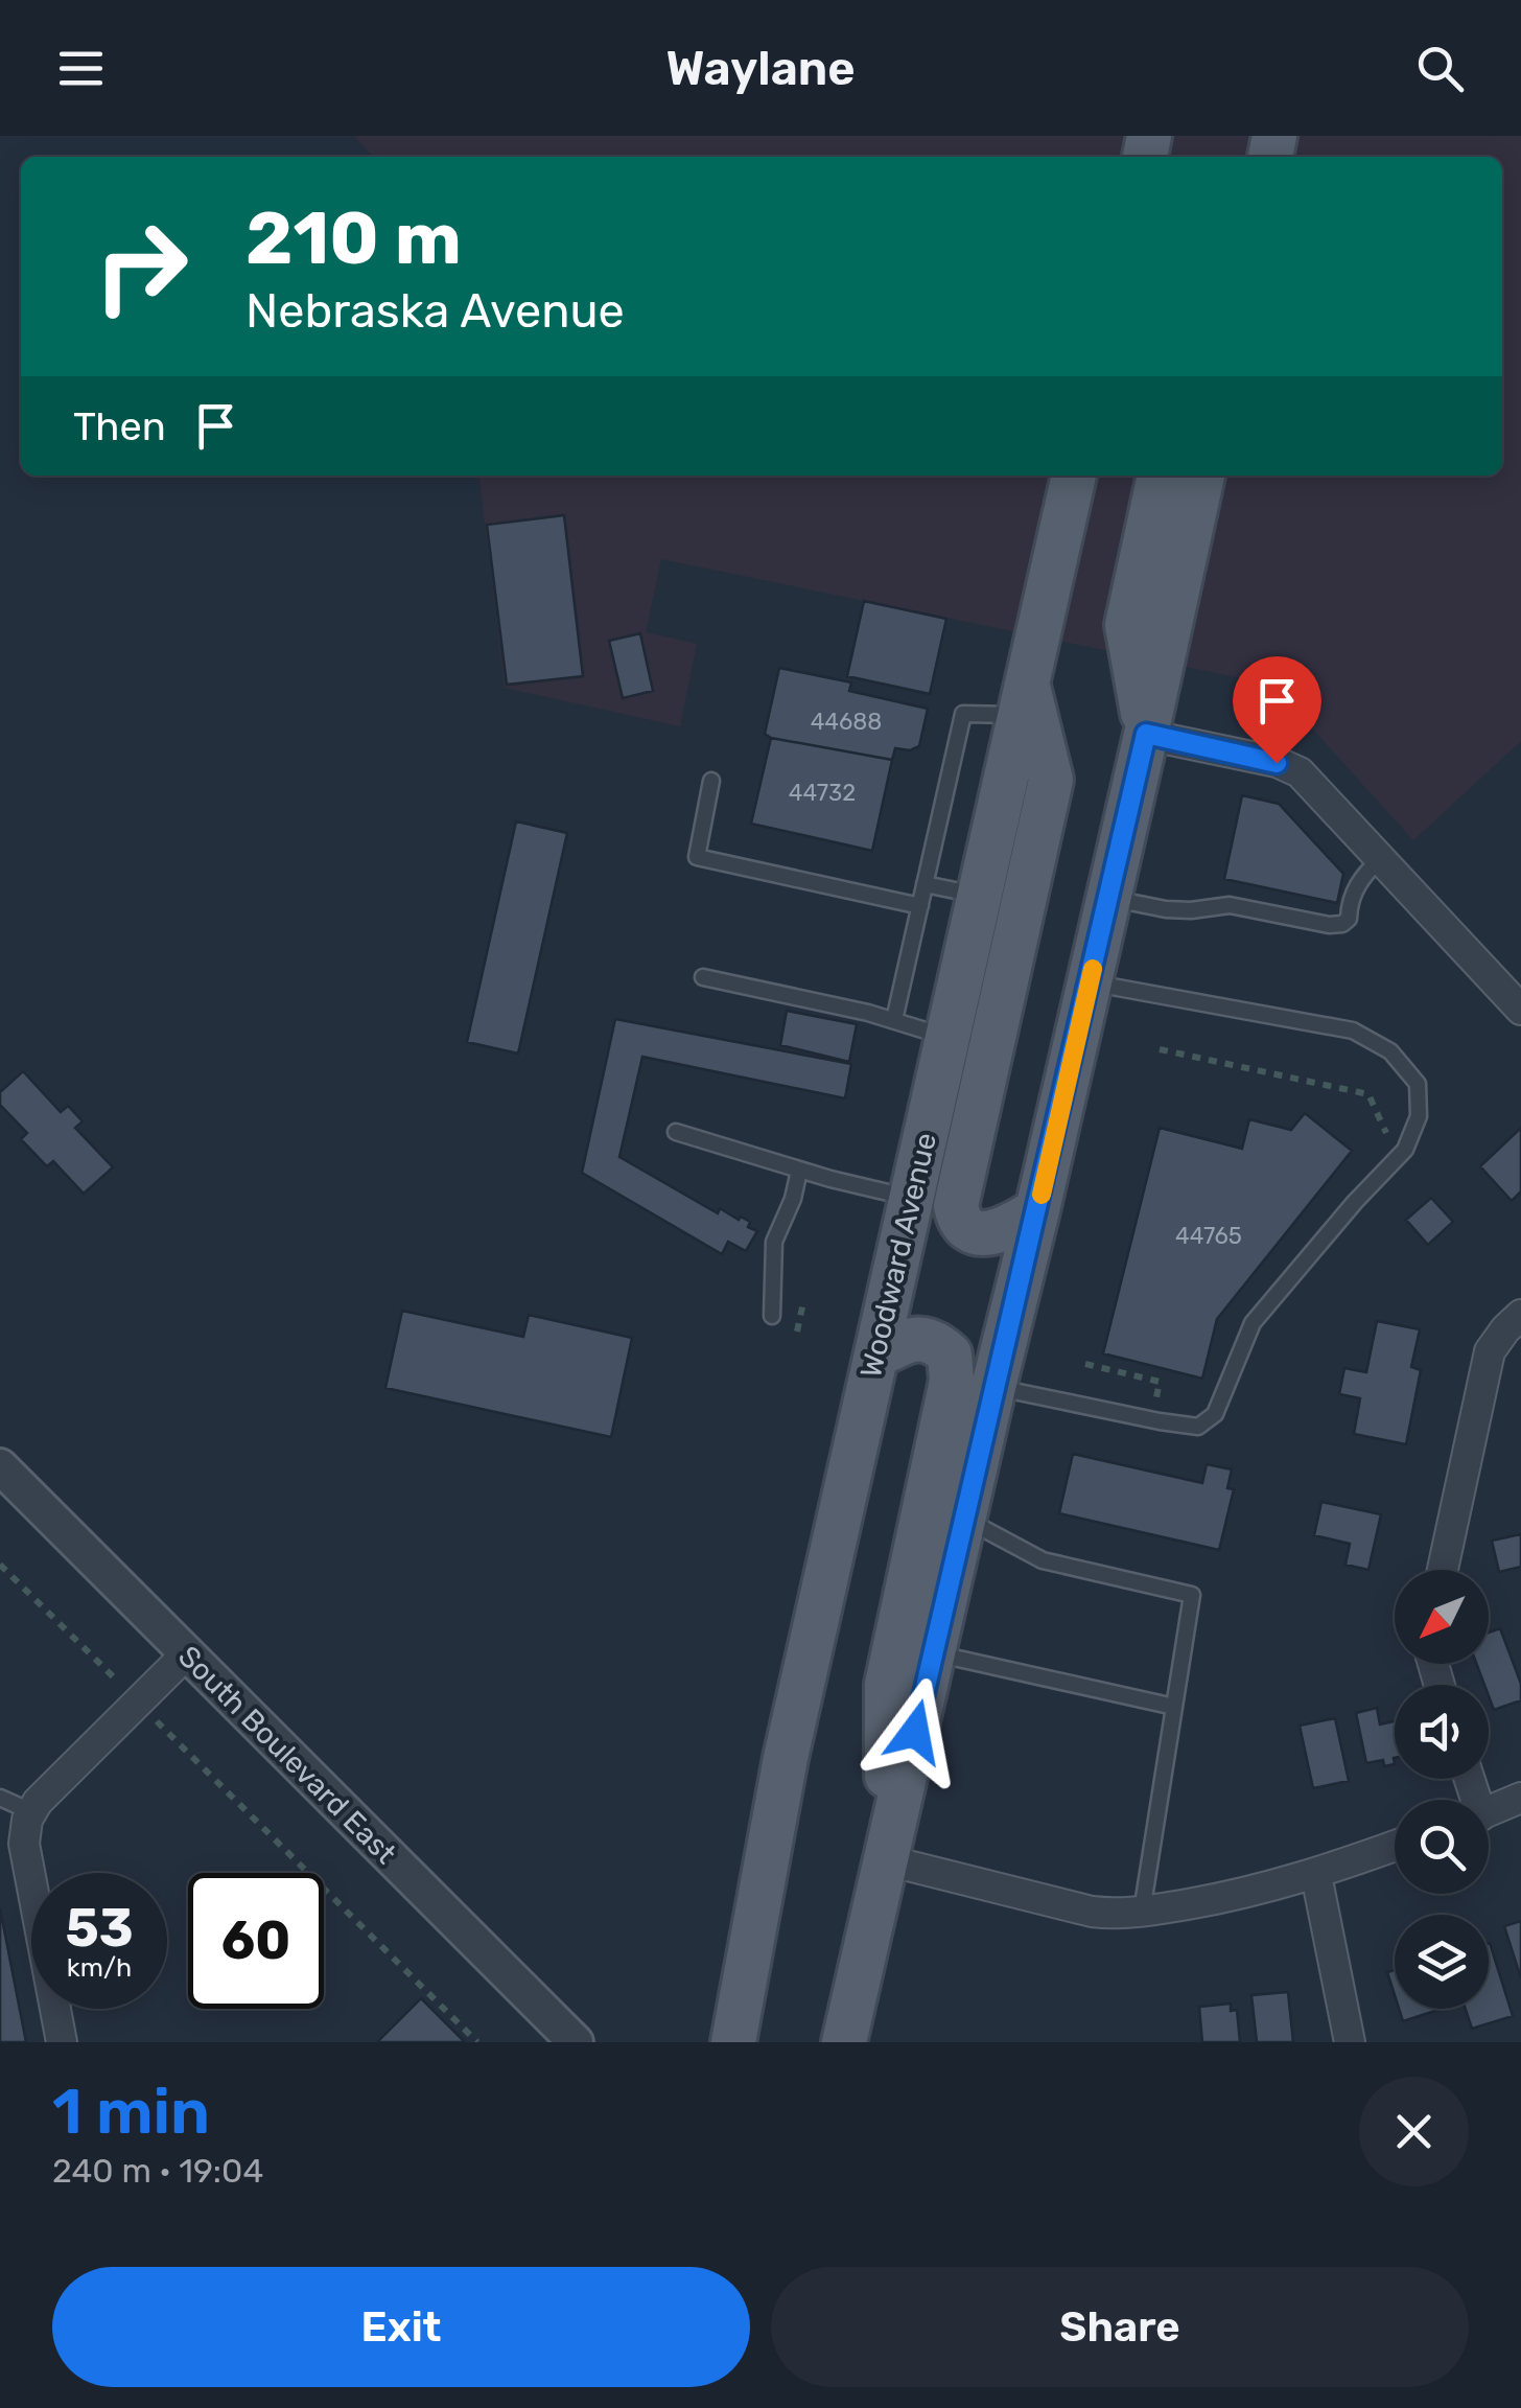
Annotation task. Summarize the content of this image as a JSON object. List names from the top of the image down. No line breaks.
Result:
{"streets":{"main road":["Woodward Avenue"],"street":["South Boulevard East"]},"house_numbers":["44688","44732","44765"],"north":"bottom left","page":{"header":"Waylane","turn":["210 m","Nebraska Avenue"],"then":"Then","speed":"53 km/h","limit":"60","heading":["1 min","240 m · 19:04"],"buttons":["Exit","Share"]}}
